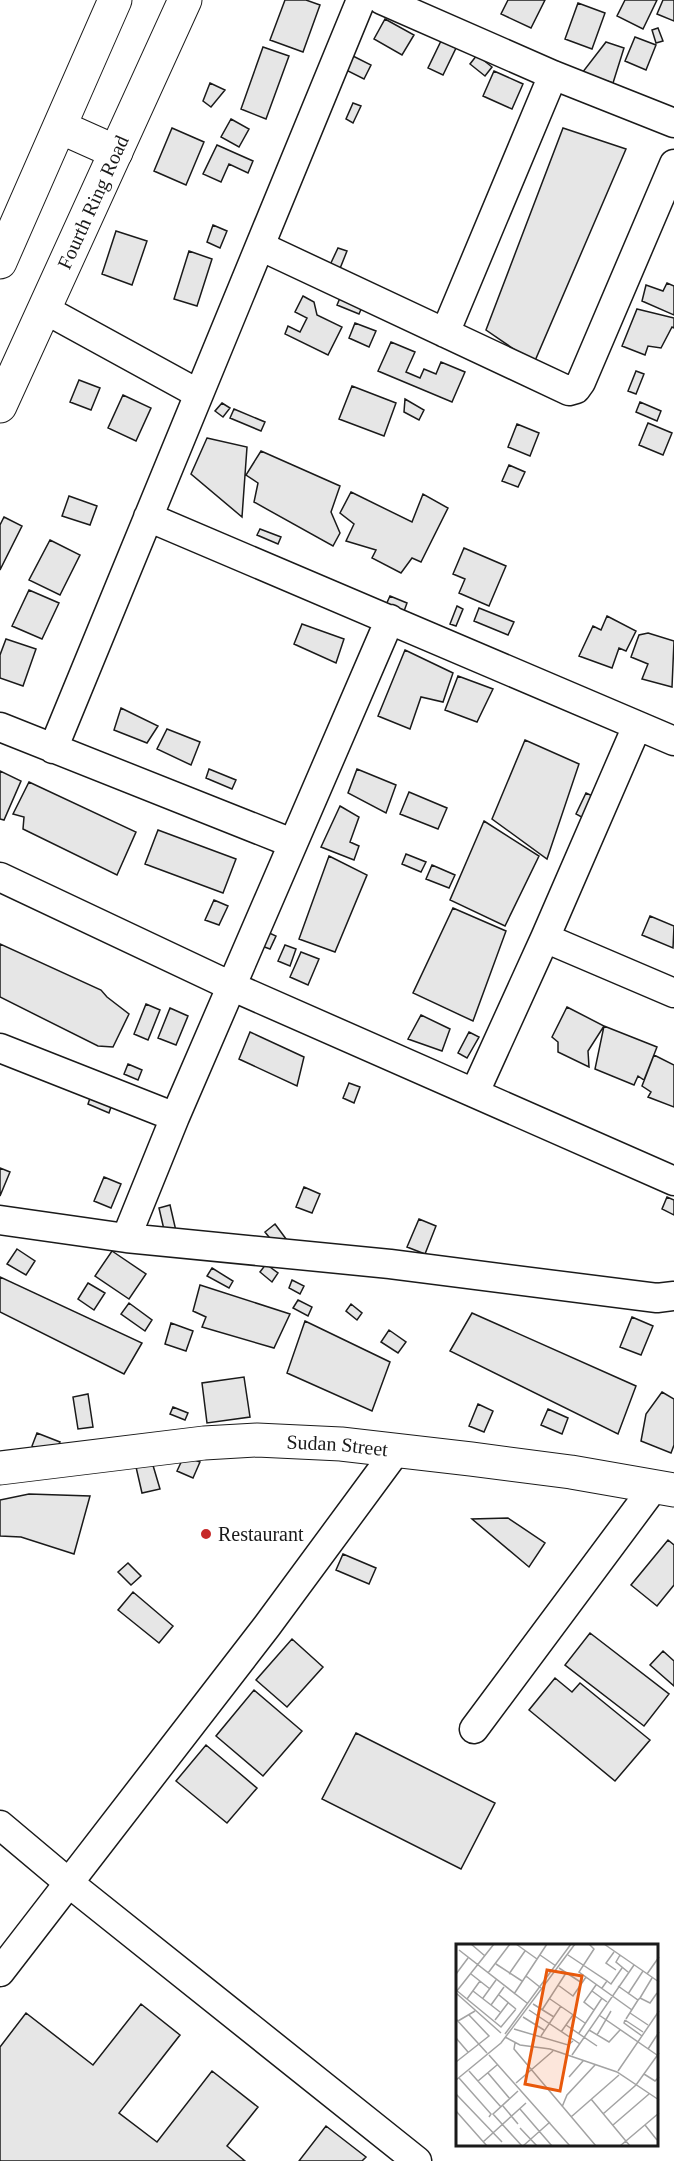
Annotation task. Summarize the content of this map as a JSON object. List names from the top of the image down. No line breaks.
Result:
{"streets":{"main road":["Fourth Ring Road","Sudan Street"]},"places":["Restaurant"]}
